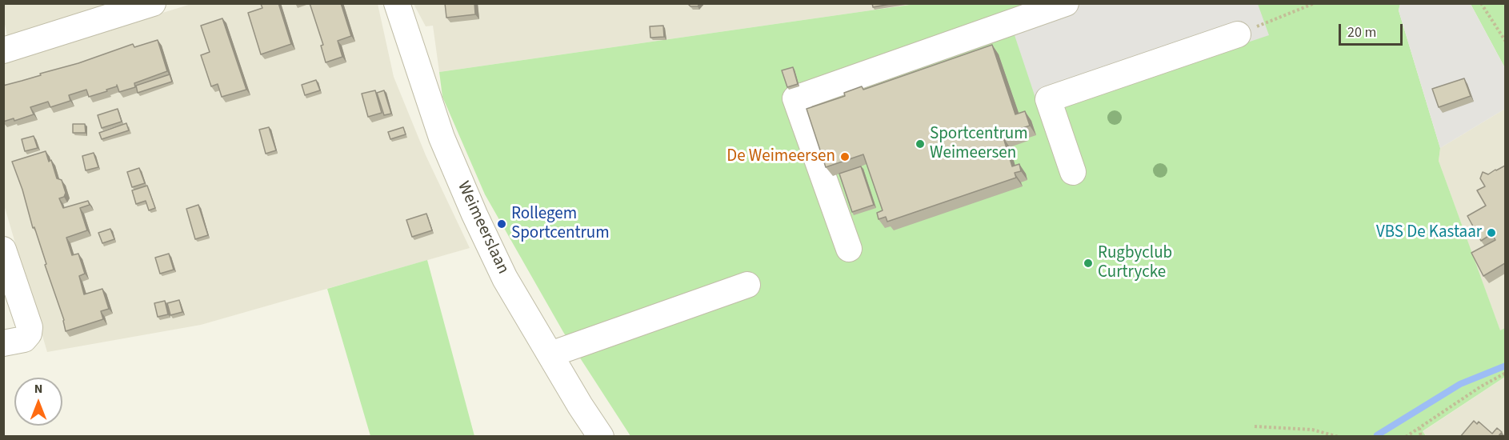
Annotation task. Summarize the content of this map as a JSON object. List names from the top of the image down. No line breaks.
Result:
{"streets":{"street":["Weimeerslaan"]},"places":["Sportcentrum Weimeersen","De Weimeersen","Rollegem Sportcentrum","VBS De Kastaar","Rugbyclub Curtrycke"],"scale_bar":"20 m","north":"top"}
